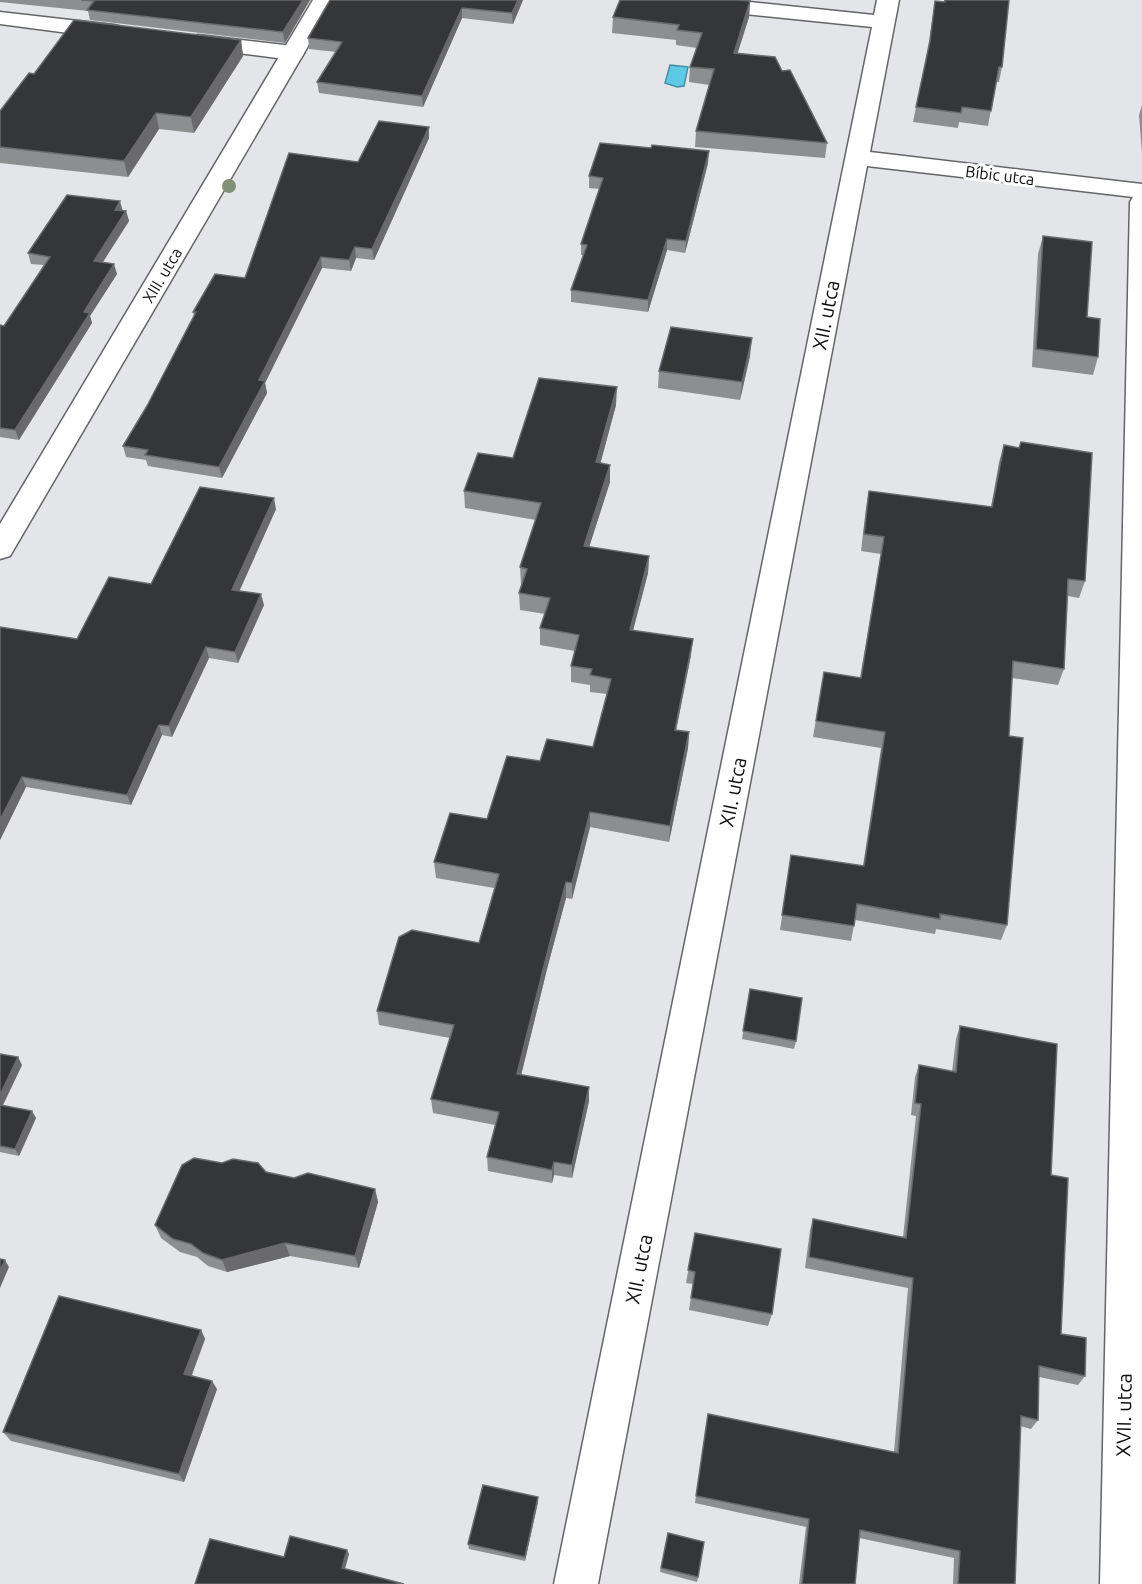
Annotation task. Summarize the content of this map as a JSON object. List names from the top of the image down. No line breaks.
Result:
{"streets":{"street":["Bíbic utca","XIII. utca","XII. utca","XVII. utca"]},"crossings":[["Bíbic utca","XII. utca"]]}
